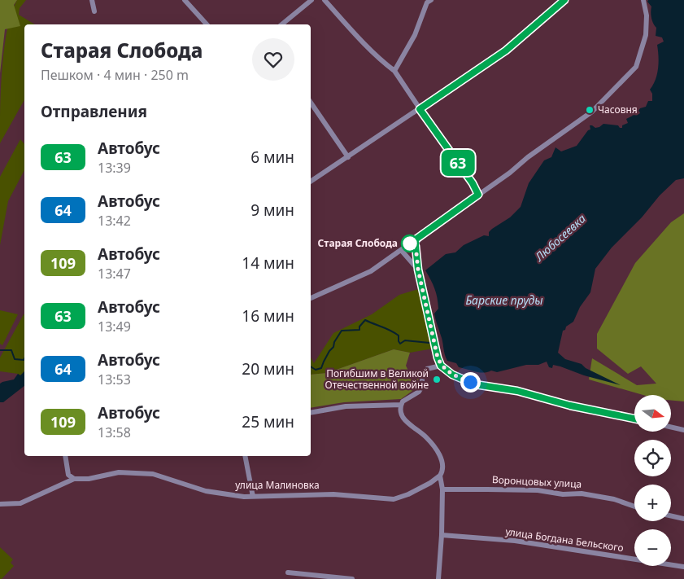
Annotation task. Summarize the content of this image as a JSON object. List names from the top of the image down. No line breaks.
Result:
{"streets":{"street":["Воронцовых улица","улица Малиновка","улица Богдана Бельского"]},"water":["Любосеевка","Барские пруды"],"places":["Часовня","Старая Слобода","Погибшим в Великой Отечественной войне"],"lines":["bus line 63"],"north":"right","page":{"on_map":"63","heading":[["Старая Слобода","Пешком · 4 мин · 250 m"],"Отправления"],"list":[{"mark":"63","name":"Автобус","note":"13:39","value":"6 мин"},{"mark":"64","name":"Автобус","note":"13:42","value":"9 мин"},{"mark":"109","name":"Автобус","note":"13:47","value":"14 мин"},{"mark":"63","name":"Автобус","note":"13:49","value":"16 мин"},{"mark":"64","name":"Автобус","note":"13:53","value":"20 мин"},{"mark":"109","name":"Автобус","note":"13:58","value":"25 мин"}],"map_buttons":["+","−"]}}
